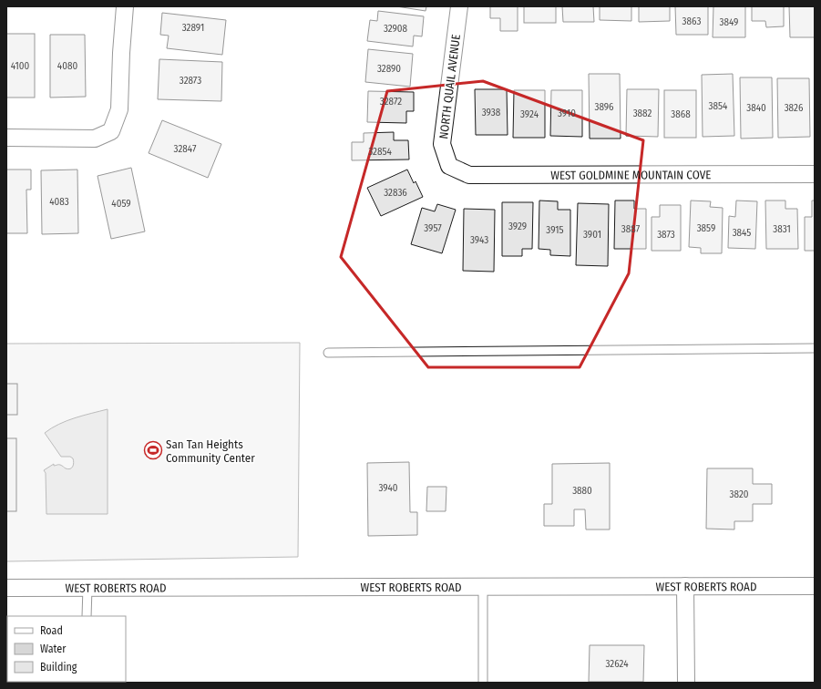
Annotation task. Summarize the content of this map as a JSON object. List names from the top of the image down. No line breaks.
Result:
{"streets":{"street":["NORTH QUAIL AVENUE","WEST GOLDMINE MOUNTAIN COVE","WEST ROBERTS ROAD"]},"crossings":[["NORTH QUAIL AVENUE","WEST GOLDMINE MOUNTAIN COVE"]],"places":{"sports":["San Tan Heights Community Center"]},"house_numbers":["3863","3849","32891","32908","4100","4080","32890","32873","32872","3854","3896","3840","3826","3938","3910","3882","3924","3868","32847","32854","32836","4083","4059","3929","3957","3859","3887","3831","3915","3845","3901","3873","3943","3940","3880","3820","32624"],"legend":["Road","Water","Building"]}
